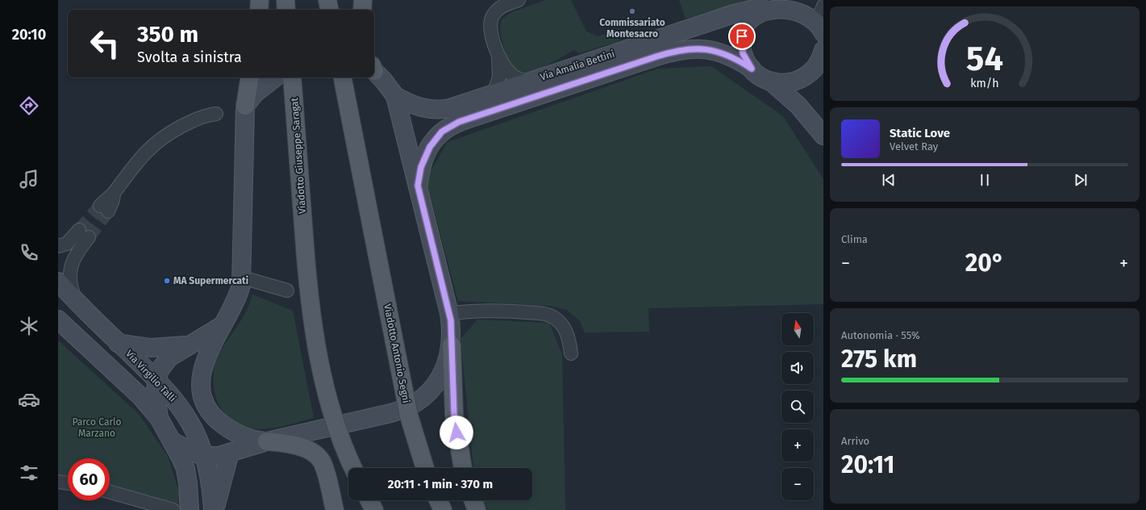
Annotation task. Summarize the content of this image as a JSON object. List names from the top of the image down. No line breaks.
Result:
{"streets":{"main road":["Viadotto Giuseppe Saragat","Viadotto Antonio Segni"],"street":["Via Amalia Bettini","Via Virgilio Talli"]},"parks":["Parco Carlo Marzano"],"places":["Commissariato Montesacro","MA Supermercati"],"north":"top","page":{"tabs":"20:10","turn":["350 m","Svolta a sinistra"],"song":["Static Love","Velvet Ray"],"tile":["Clima",["Autonomia · 55%","275 km"],["Arrivo","20:11"]],"heat":["−","20°","+"],"map_buttons":["+","−"],"limit":"60","trip":"20:11 · 1 min · 370 m","gauge":["54","km/h"]}}
